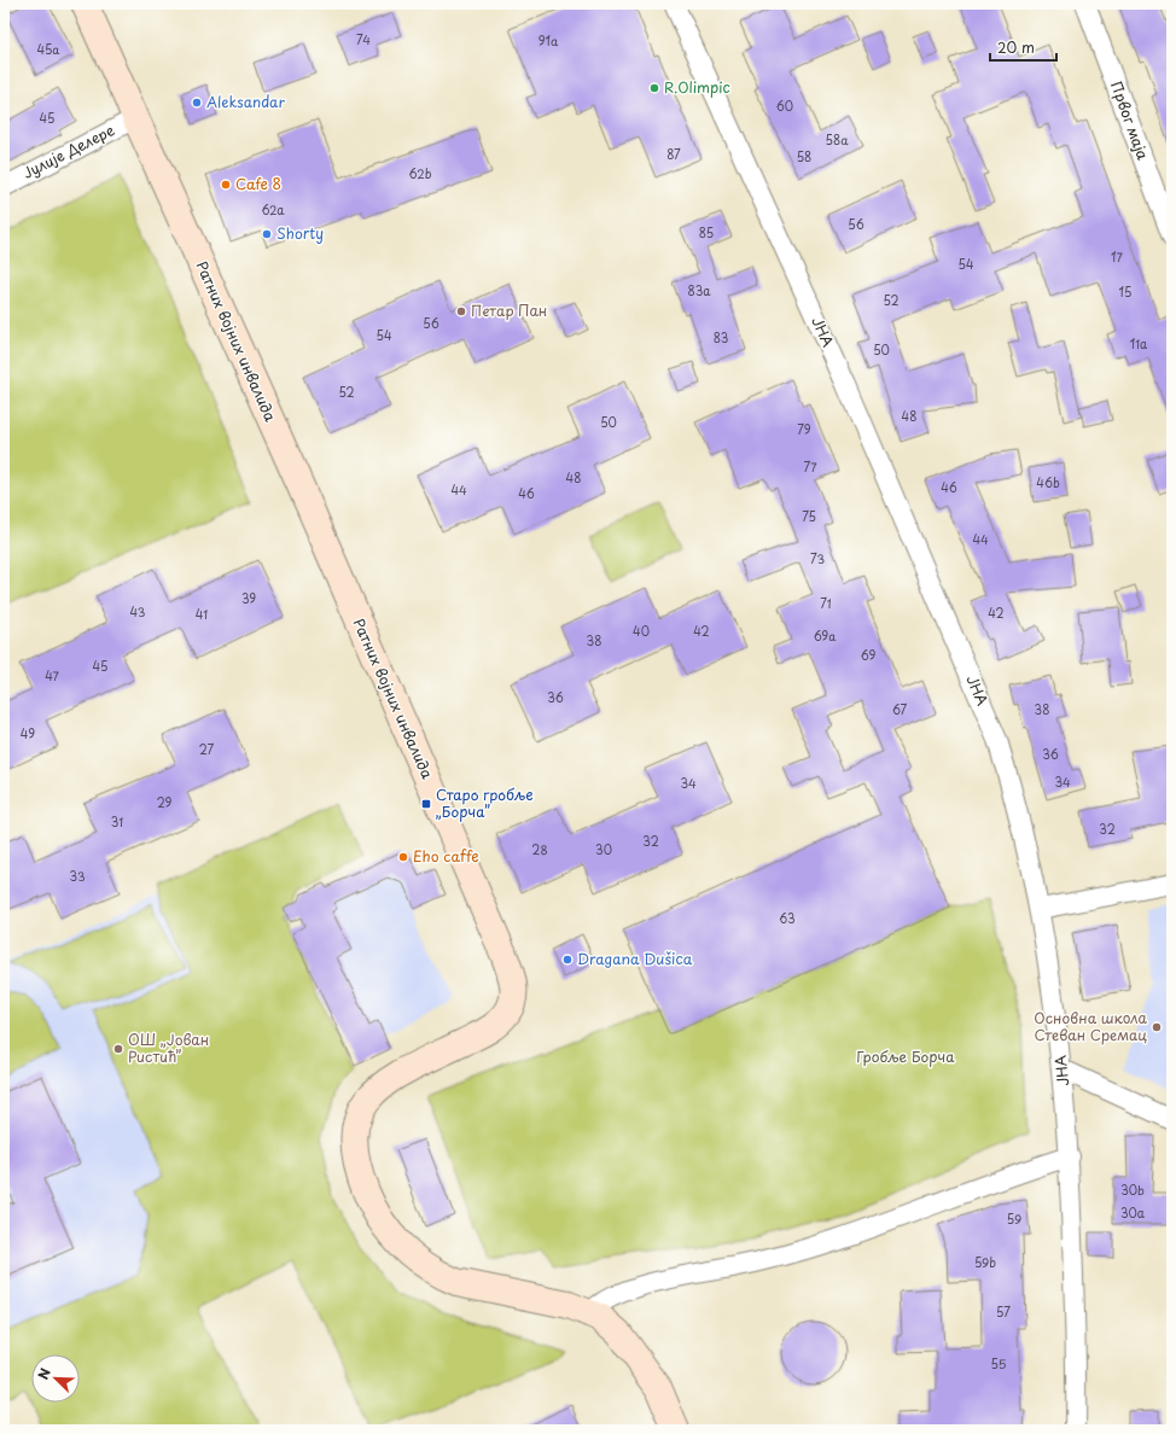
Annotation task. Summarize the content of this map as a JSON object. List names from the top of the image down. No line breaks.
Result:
{"streets":{"street":["Првог маја","Јулије Делере","ЈНА","Ратних војних инвалида"]},"crossings":[["Јулије Делере","Ратних војних инвалида"]],"parks":["Гробље Борча"],"places":{"other":["R.Olimpic","Aleksandar","Cafe 8","Shorty","Петар Пан","Eho caffe","Dragana Dušica","Основна школа Стеван Сремац","ОШ „Јован Ристић”"],"transit":["Старо гробље „Борча”"]},"house_numbers":["74","91a","45a","60","45","58a","87","58","62b","62a","56","85","17","54","83a","15","52","56","54","83","11a","50","52","48","50","79","77","48","46b","46","44","46","75","44","73","39","71","43","42","41","40","42","69a","38","69","45","47","36","67","38","49","27","36","34","34","29","31","32","32","28","30","33","63","30b","30a","59","59b","57","55"],"scale_bar":"20 m","north":"top left"}
